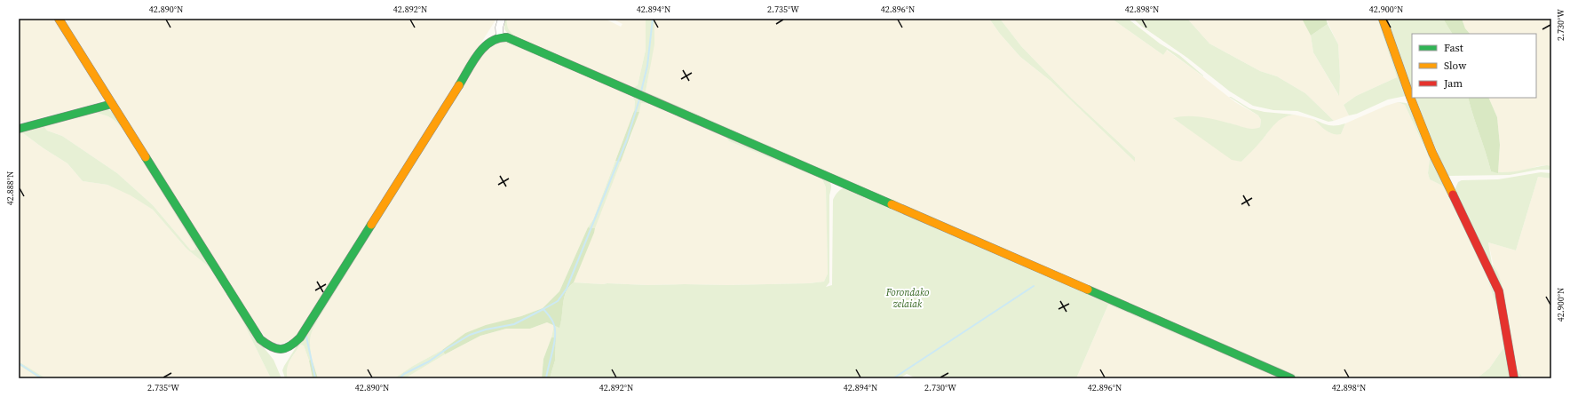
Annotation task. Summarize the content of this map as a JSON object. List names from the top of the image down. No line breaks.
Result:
{"parks":["Forondako zelaiak"],"legend":["Fast","Slow","Jam"],"coordinates":["42.890°N","42.892°N","42.894°N","2.735°W","42.896°N","42.898°N","42.900°N","2.730°W","42.888°N"]}
